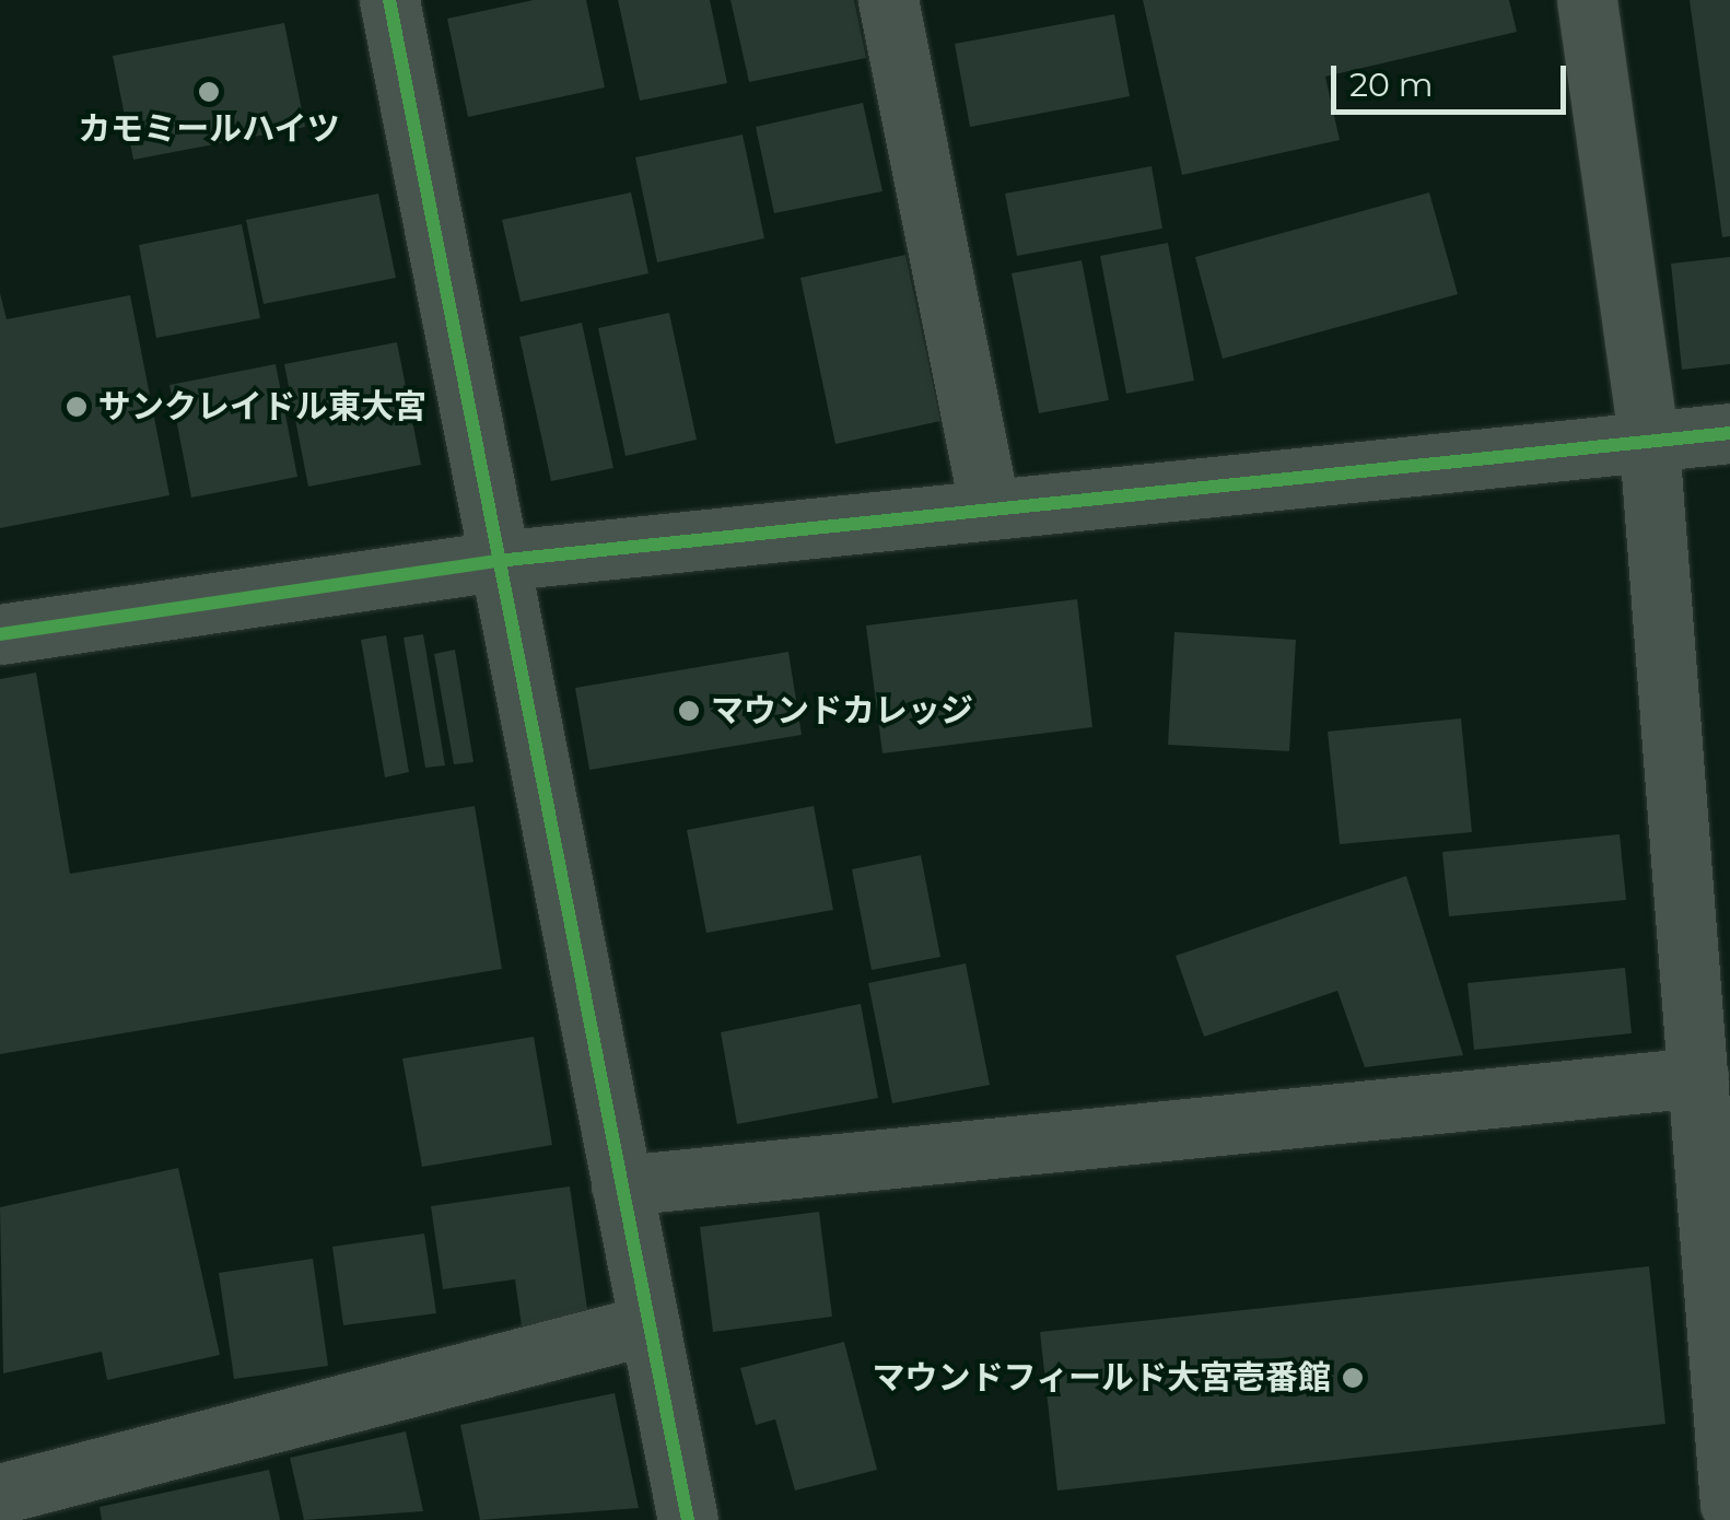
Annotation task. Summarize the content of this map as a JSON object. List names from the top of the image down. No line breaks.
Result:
{"places":["カモミールハイツ","サンクレイドル東大宮","マウンドカレッジ","マウンドフィールド大宮壱番館"],"scale_bar":"20 m"}
